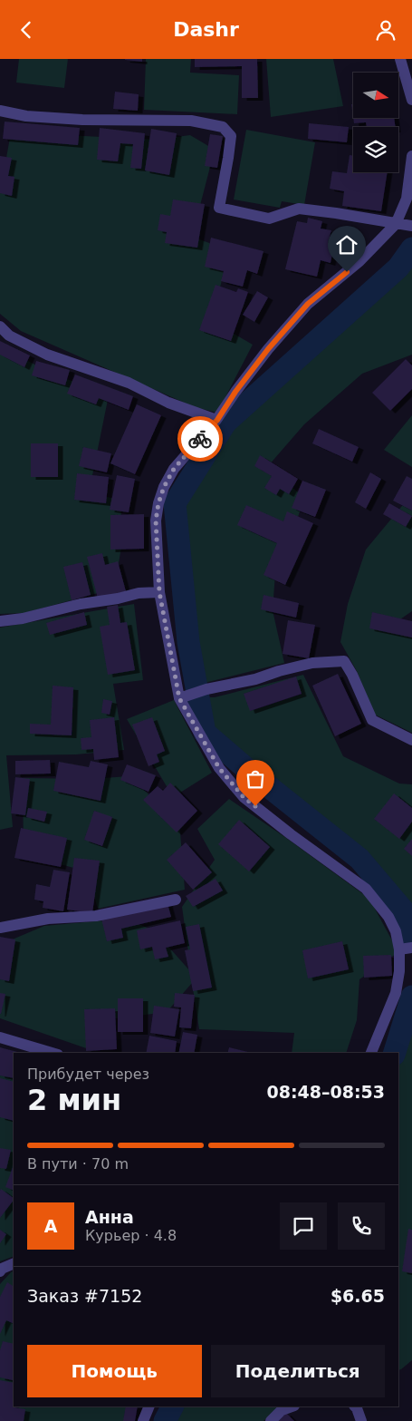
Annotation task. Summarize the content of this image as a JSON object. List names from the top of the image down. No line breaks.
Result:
{"north":"right","page":{"header":"Dashr","heading":["2 мин","Прибудет через","08:48–08:53"],"panel":["Анна","Курьер · 4.8","Заказ #7152","$6.65"],"bar":"В пути · 70 m","round":"А","buttons":["Помощь","Поделиться"]}}
